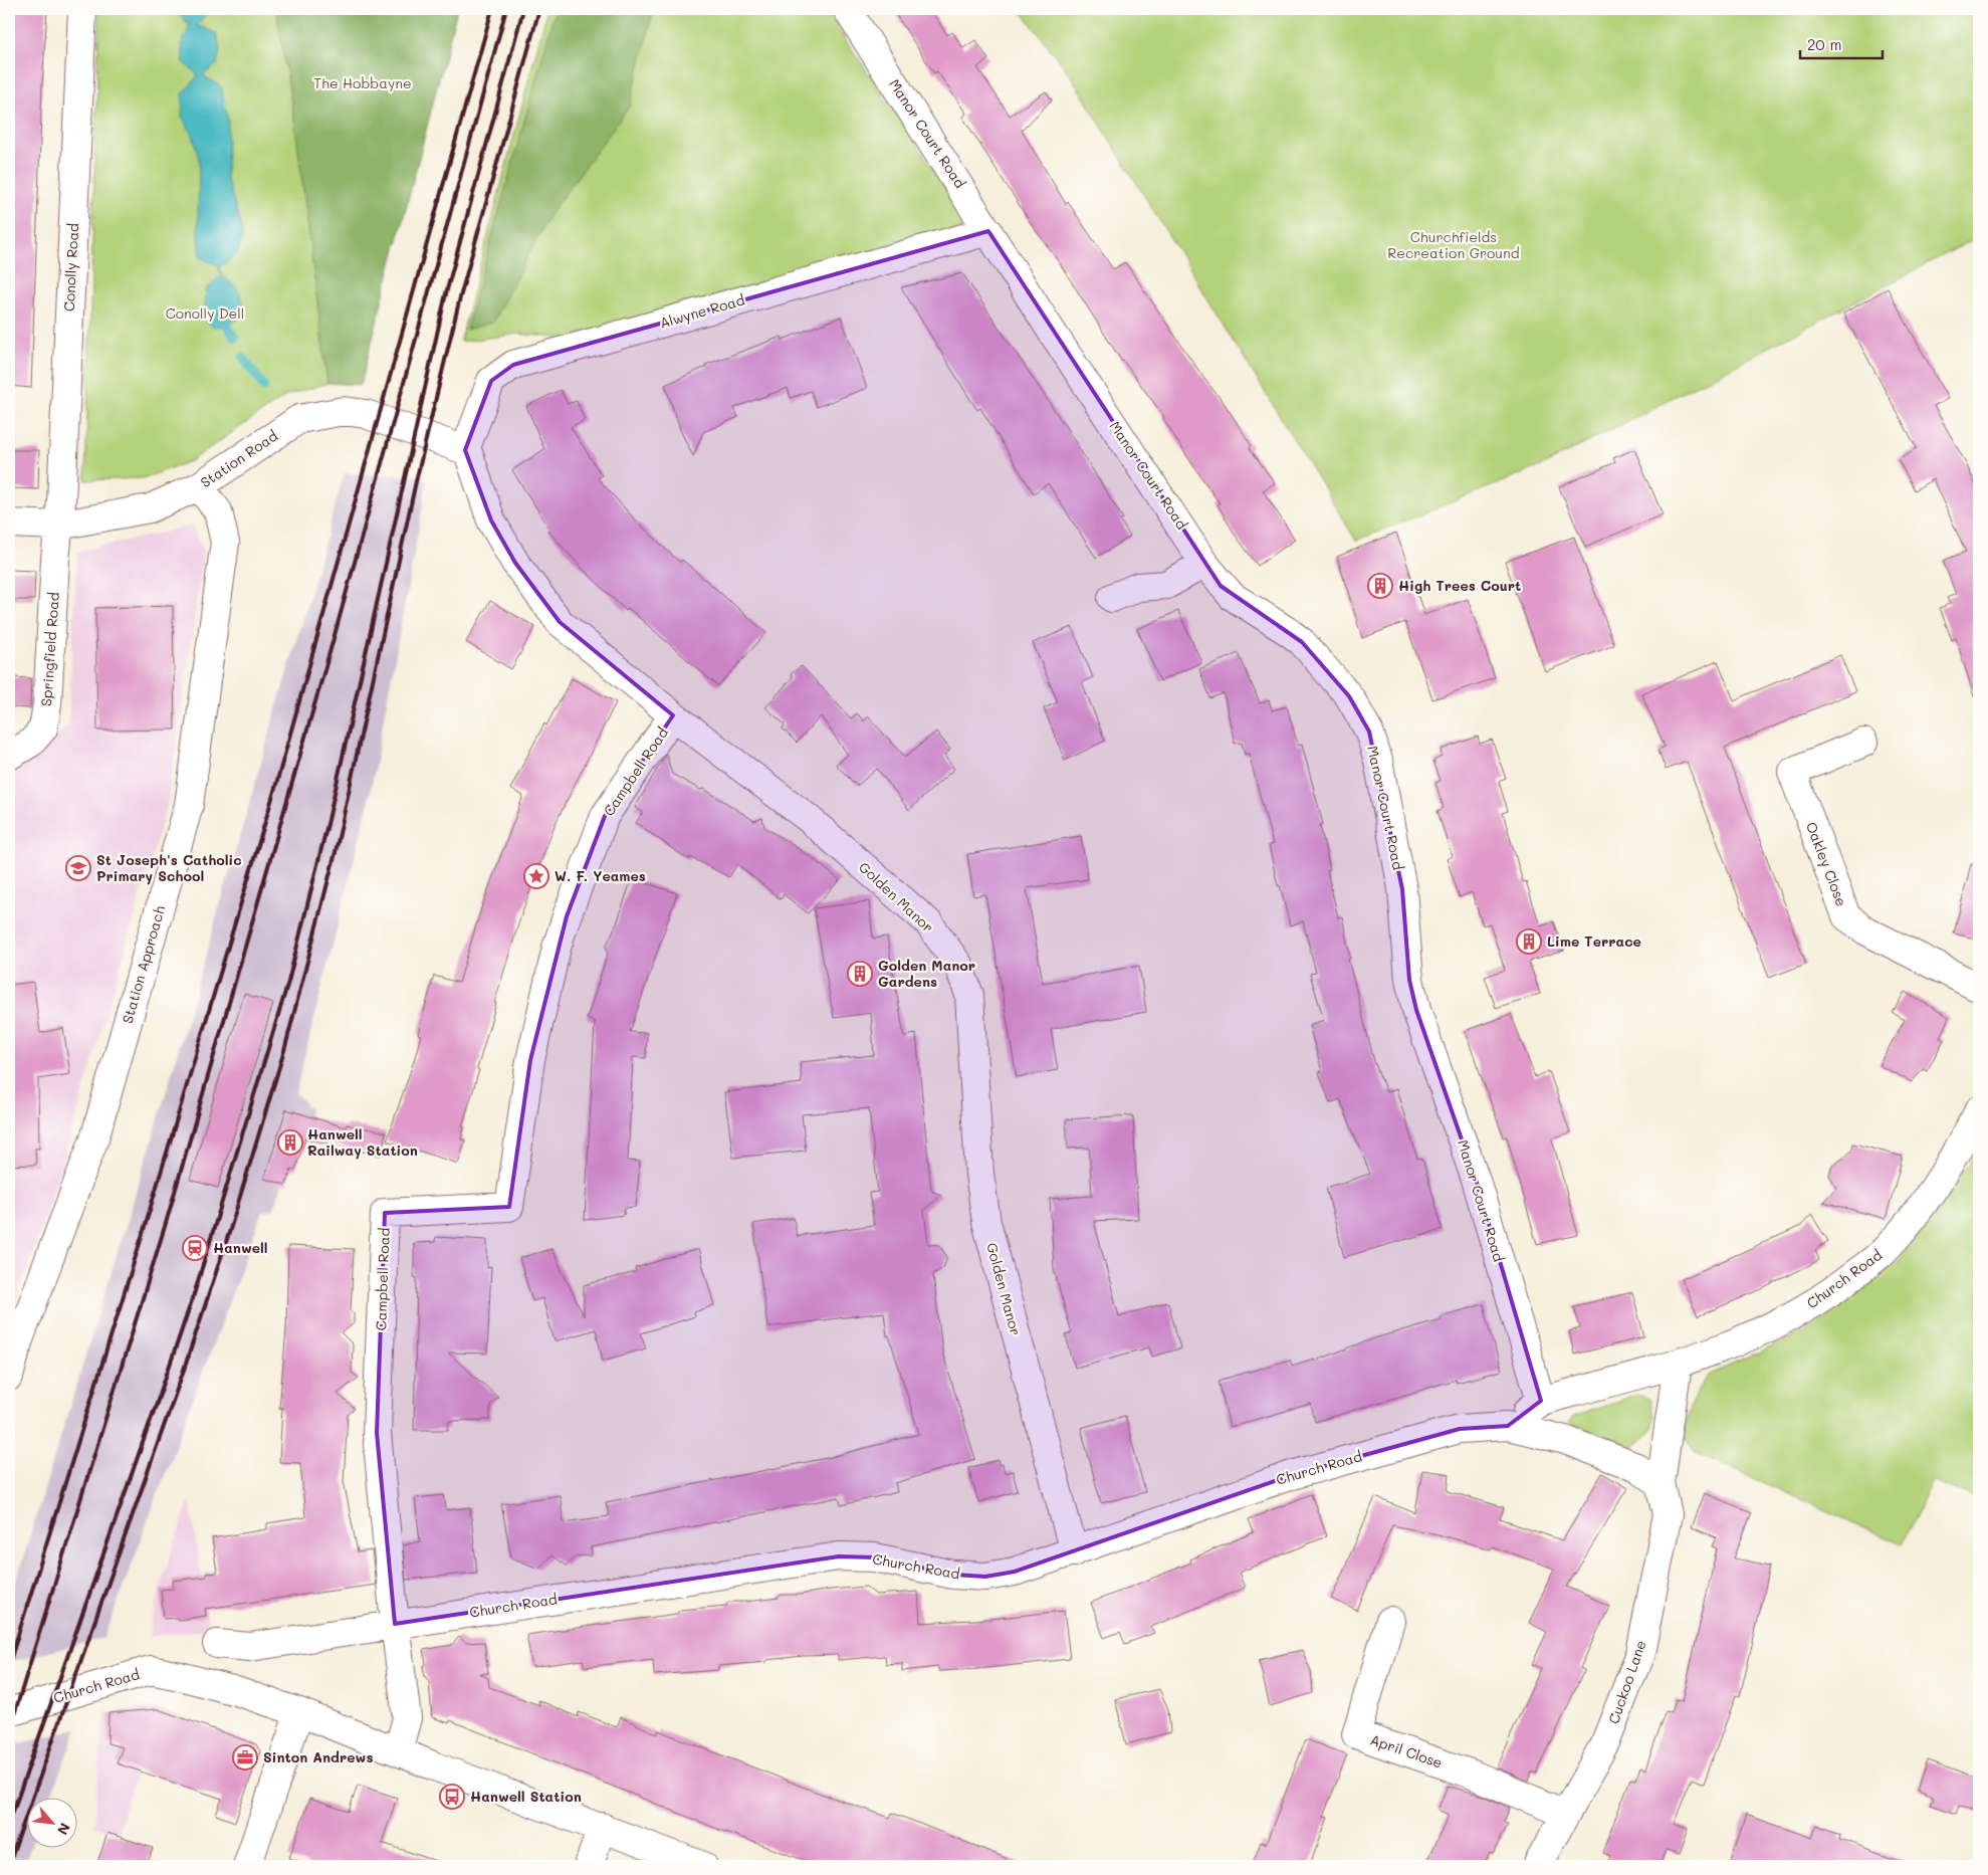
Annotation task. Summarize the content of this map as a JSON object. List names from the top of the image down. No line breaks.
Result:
{"streets":{"street":["Manor Court Road","Conolly Road","Alwyne Road","Station Road","Springfield Road","Campbell Road","Oakley Close","Golden Manor","Station Approach","Church Road","Cuckoo Lane","April Close"]},"crossings":[["Manor Court Road","Alwyne Road"],["Manor Court Road","Church Road"],["Conolly Road","Station Road"],["Conolly Road","Springfield Road"],["Alwyne Road","Station Road"],["Alwyne Road","Golden Manor"],["Station Road","Springfield Road"],["Station Road","Golden Manor"],["Station Road","Station Approach"],["Campbell Road","Golden Manor"],["Campbell Road","Church Road"],["Golden Manor","Church Road"],["Church Road","Cuckoo Lane"],["Cuckoo Lane","April Close"]],"parks":["The Hobbayne","Churchfields Recreation Ground","Conolly Dell"],"places":{"building":["High Trees Court","Lime Terrace","Golden Manor Gardens","Hanwell Railway Station"],"school or university":["St Joseph's Catholic Primary School"],"place":["W. F. Yeames"],"station":["Hanwell"],"office":["Sinton Andrews"],"bus stop":["Hanwell Station"]},"scale_bar":"20 m","north":"bottom right"}
